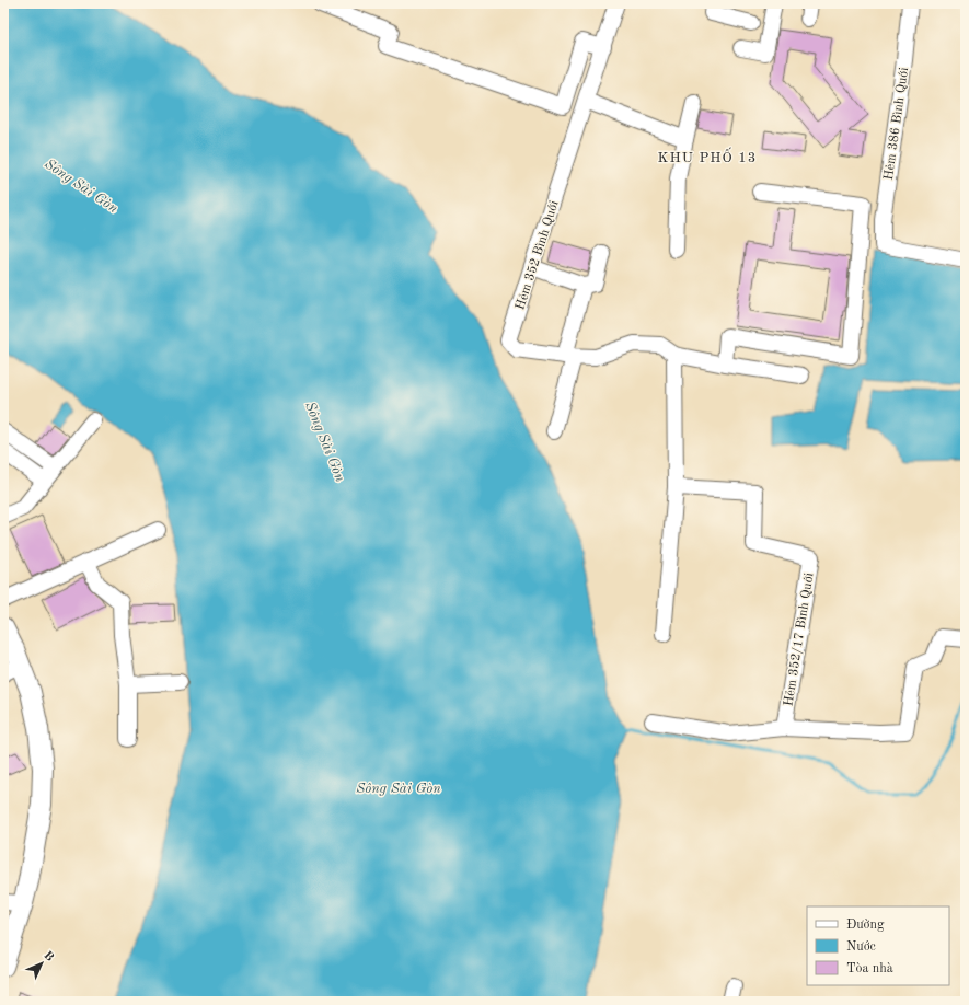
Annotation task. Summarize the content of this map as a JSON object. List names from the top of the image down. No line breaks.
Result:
{"streets":{"street":["Hẻm 386 Bình Quới","Hẻm 352 Bình Quới","Hẻm 352/17 Bình Quới"]},"districts":["KHU PHỐ 13"],"water":["Sông Sài Gòn"],"legend":["Đường","Nước","Tòa nhà"],"north":"top right"}
